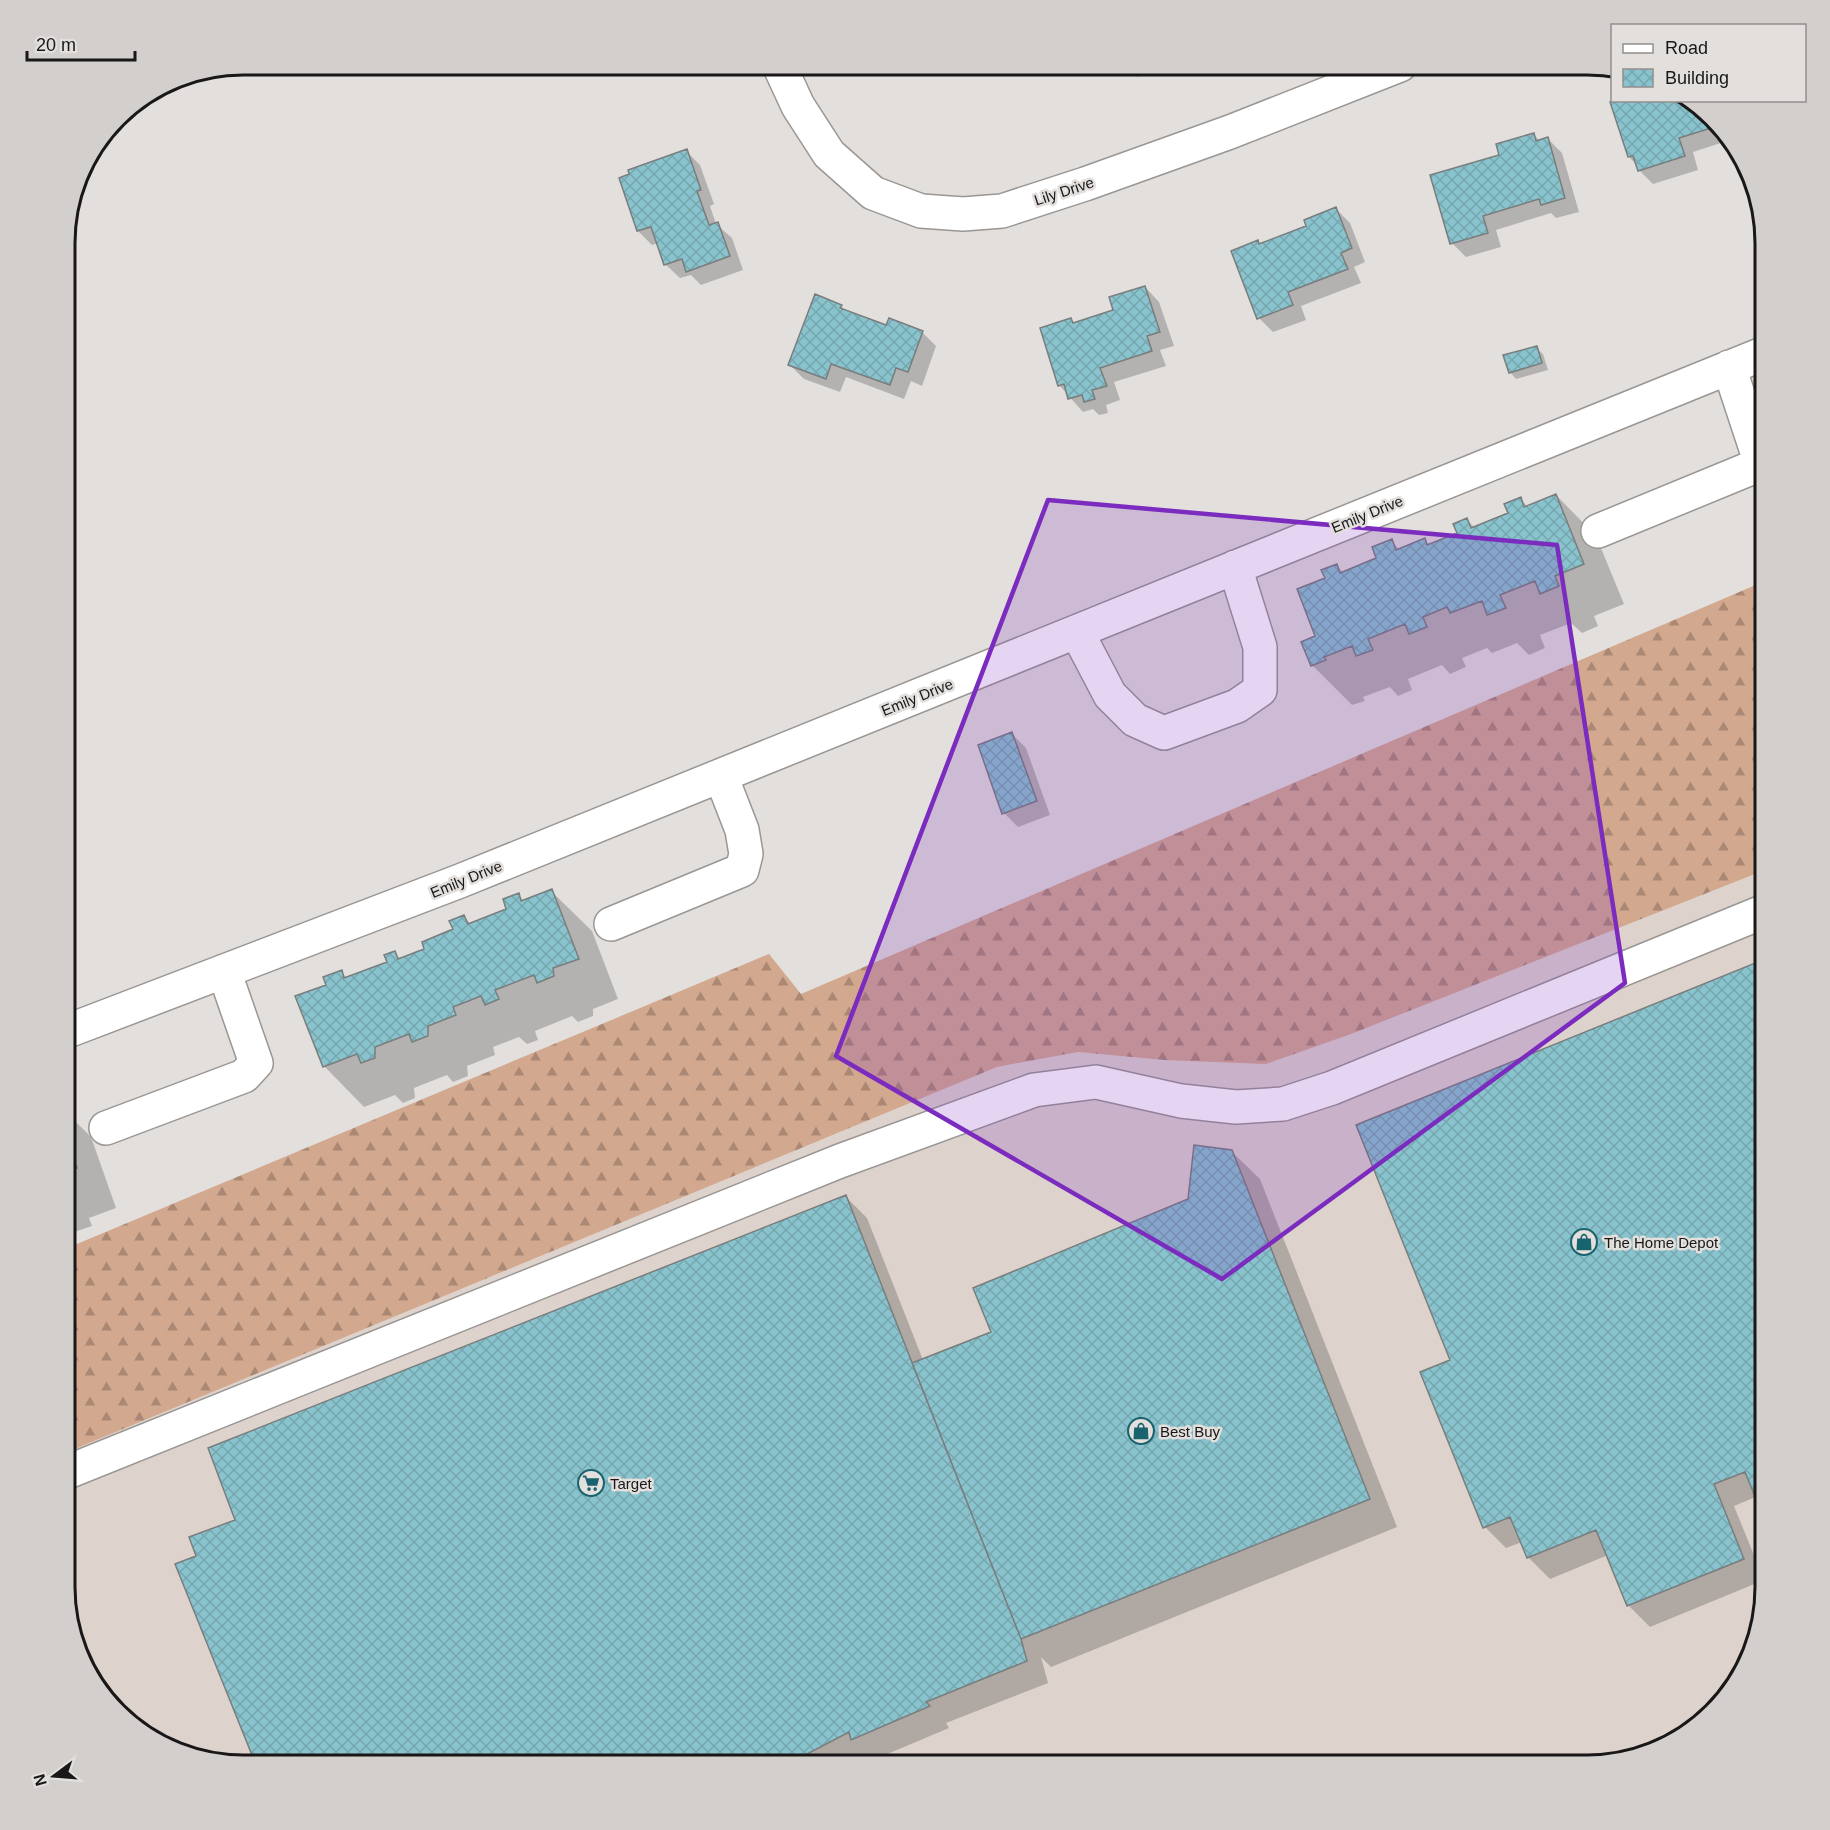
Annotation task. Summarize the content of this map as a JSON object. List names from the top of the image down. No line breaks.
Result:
{"streets":{"street":["Lily Drive","Emily Drive"]},"places":{"shop":["The Home Depot","Best Buy"],"supermarket":["Target"]},"legend":["Road","Building"],"scale_bar":"20 m","north":"left"}
